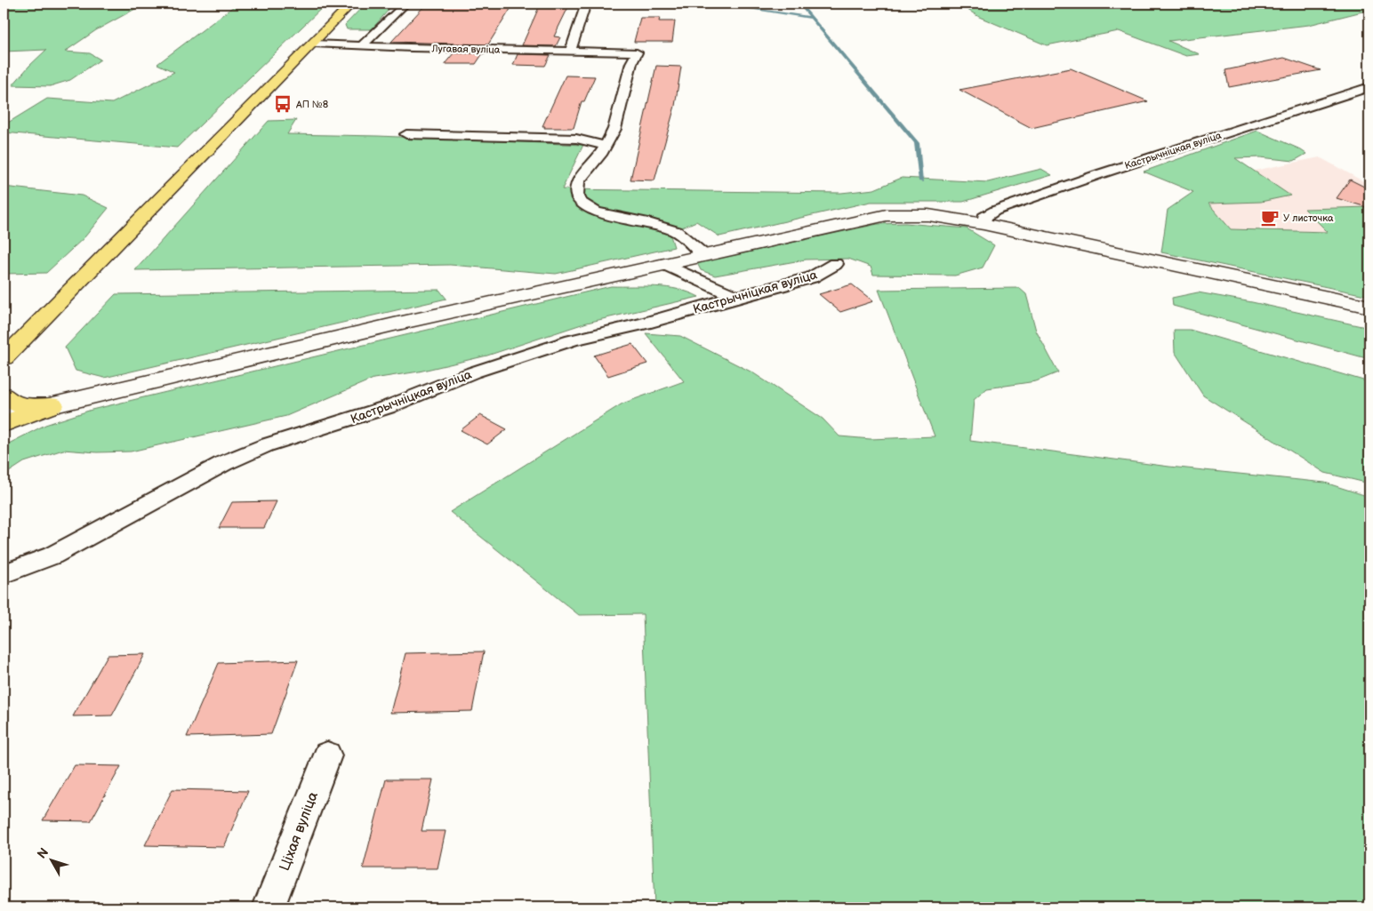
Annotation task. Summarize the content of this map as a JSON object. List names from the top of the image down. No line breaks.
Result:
{"streets":{"street":["Лугавая вуліца","Кастрычніцкая вуліца","Ціхая вуліца"]},"places":{"bus stop":["АП №8"],"cafe":["У листочка"]},"north":"top left"}
